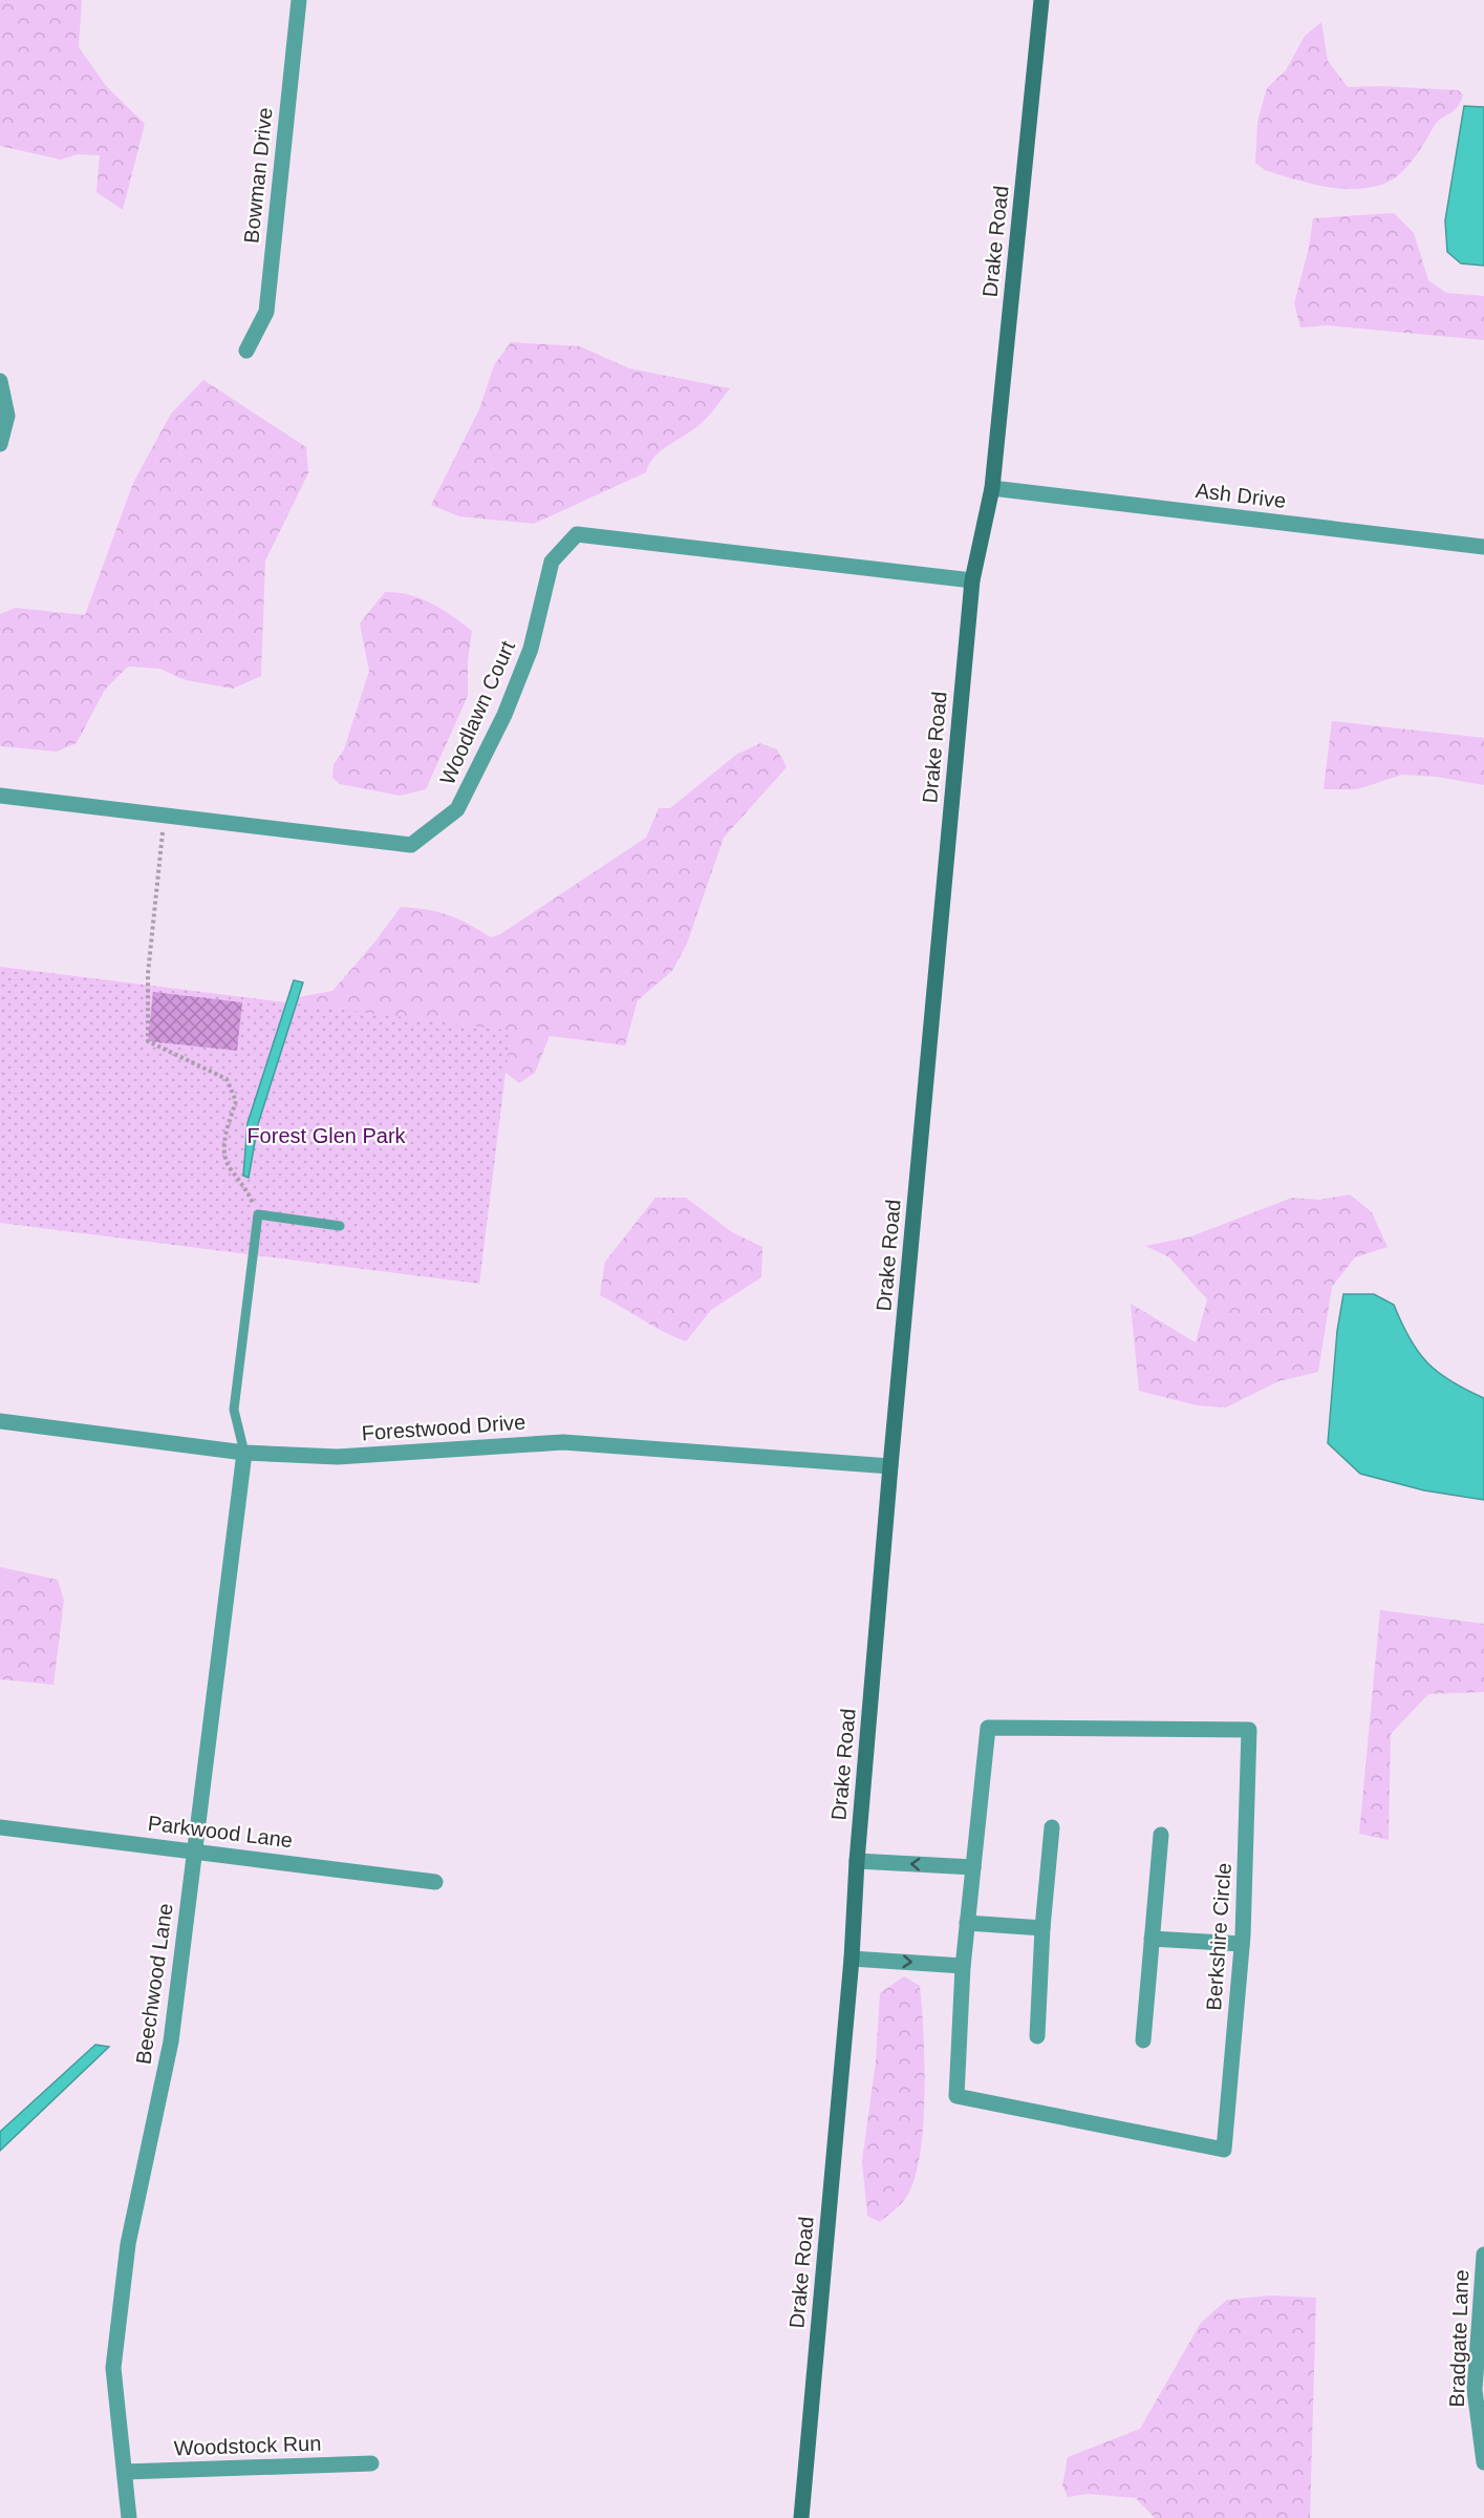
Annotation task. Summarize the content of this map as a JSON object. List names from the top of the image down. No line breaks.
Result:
{"streets":{"street":["Bowman Drive","Drake Road","Ash Drive","Woodlawn Court","Forestwood Drive","Parkwood Lane","Berkshire Circle","Beechwood Lane","Bradgate Lane","Woodstock Run"]},"crossings":[["Drake Road","Ash Drive"],["Drake Road","Woodlawn Court"],["Drake Road","Forestwood Drive"],["Forestwood Drive","Beechwood Lane"],["Parkwood Lane","Beechwood Lane"],["Beechwood Lane","Woodstock Run"]],"parks":["Forest Glen Park"]}
